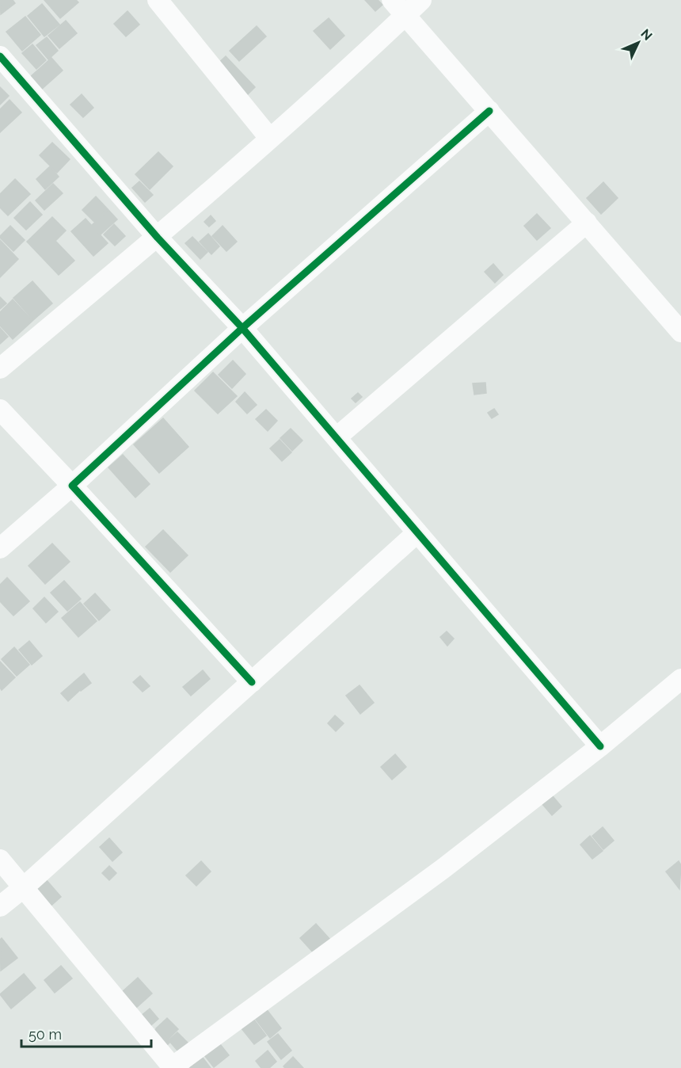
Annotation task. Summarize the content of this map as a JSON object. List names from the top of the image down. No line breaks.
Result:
{"scale_bar":"50 m","north":"top right"}
